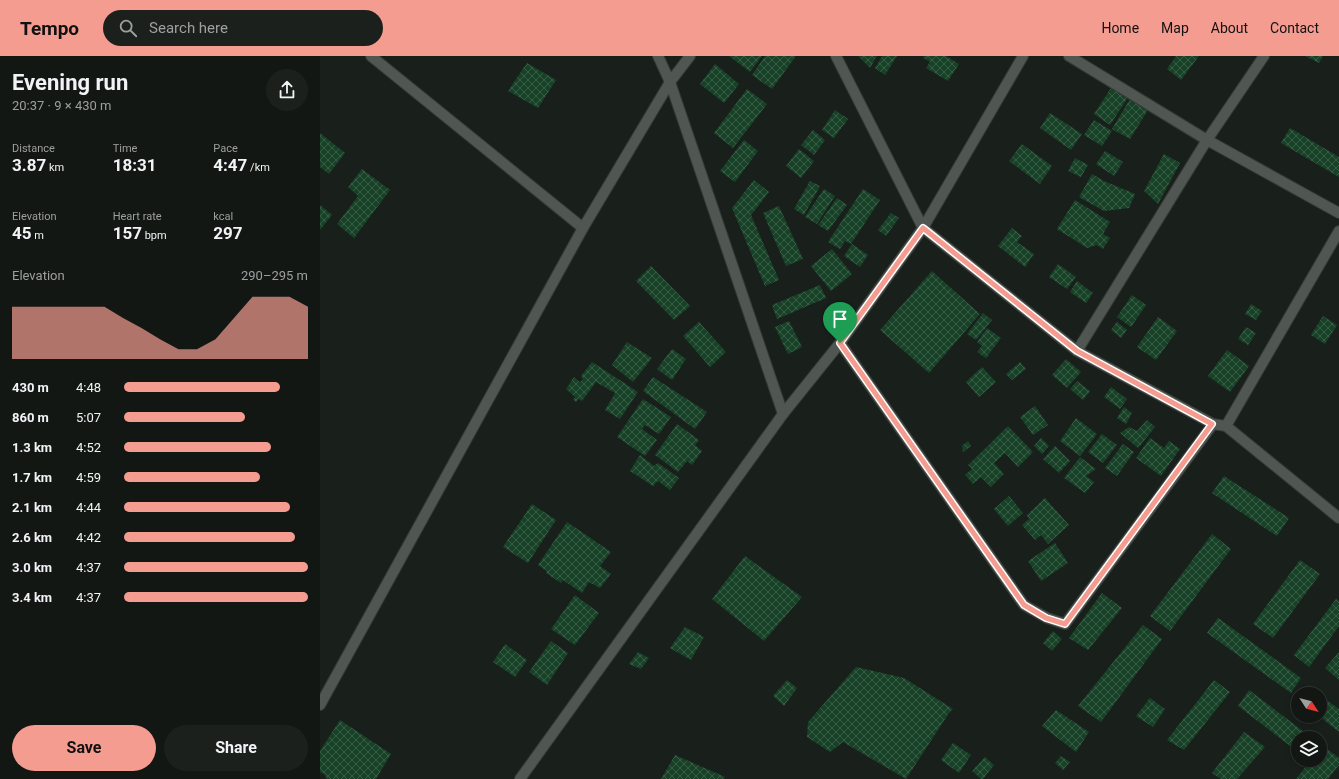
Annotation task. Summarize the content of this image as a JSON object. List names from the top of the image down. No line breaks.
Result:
{"north":"bottom right","page":{"header":"Tempo","search":"Search here","nav":["Home","Map","About","Contact"],"heading":["Evening run","20:37 · 9 × 430 m"],"stats":[["Distance","3.87 km"],["Time","18:31"],["Pace","4:47 /km"],["Elevation","45 m"],["Heart rate","157 bpm"],["kcal","297"]],"chart":["Elevation","290–295 m"],"list":[{"name":"430 m","note":"4:48"},{"name":"860 m","note":"5:07"},{"name":"1.3 km","note":"4:52"},{"name":"1.7 km","note":"4:59"},{"name":"2.1 km","note":"4:44"},{"name":"2.6 km","note":"4:42"},{"name":"3.0 km","note":"4:37"},{"name":"3.4 km","note":"4:37"}],"buttons":["Save","Share"]}}
